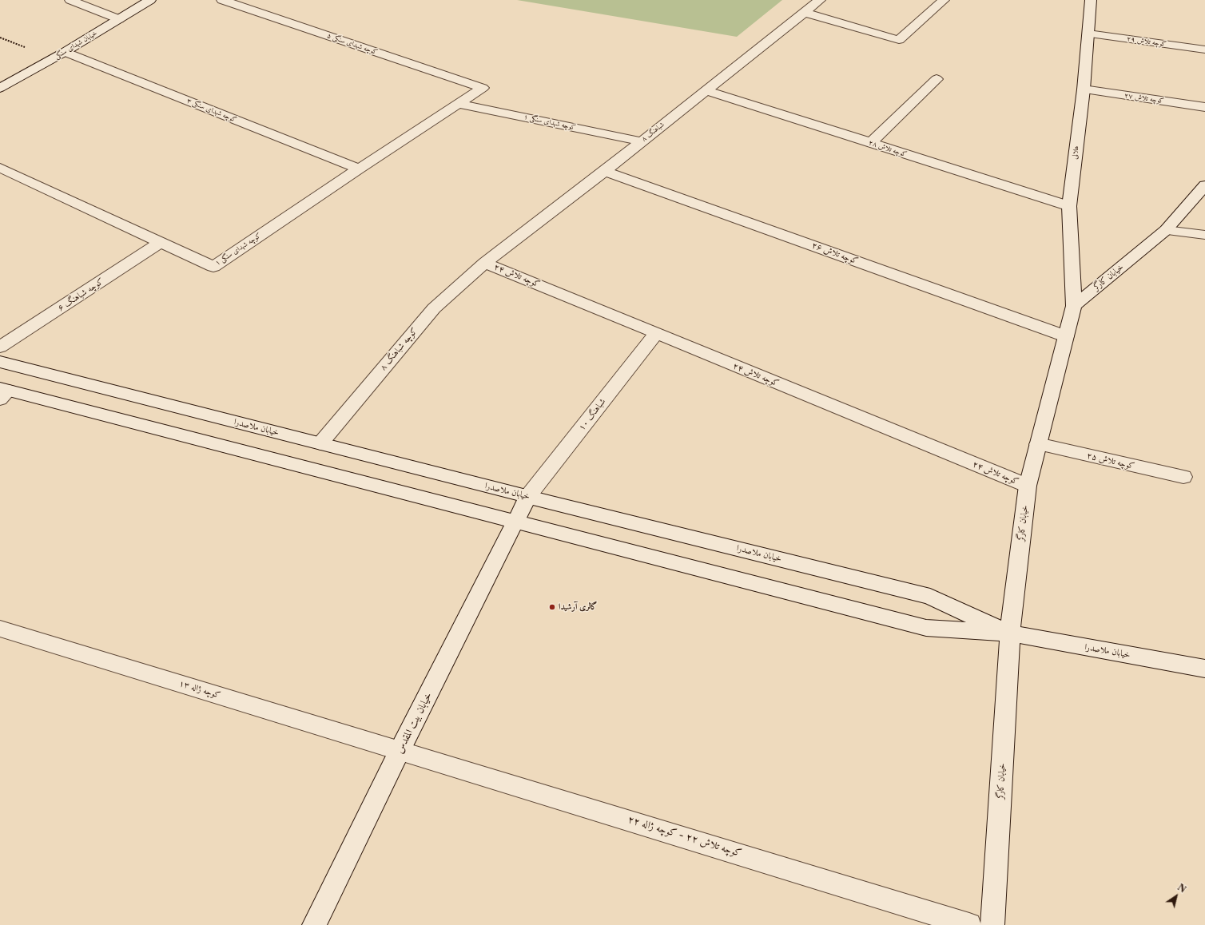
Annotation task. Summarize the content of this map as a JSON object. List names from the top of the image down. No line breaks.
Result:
{"streets":{"street":["کوچه تلاش ۲۹","کوچه شهدای سنگی ۵","خیابان شهدای سنگی","کوچه تلاش ۲۷","کوچه شهدای سنگی ۳","کوچه شهدای سنگی ۱","شباهنگ ۸","کوچه تلاش ۲۸","هلالی","کوچه تلاش ۲۶","کوچه تلاش ۲۴","خیابان کارگر","کوچه شباهنگ ۶","کوچه شباهنگ ۸","شباهنگ ۱۰","خیابان ملاصدرا","کوچه تلاش ۲۵","کوچه ژاله ۱۳","خیابان بیت المقدس","کوچه تلاش ۲۲ - کوچه ژاله ۲۲"]},"crossings":[["کوچه تلاش ۲۹","هلالی"],["کوچه شهدای سنگی ۵","کوچه شهدای سنگی ۱"],["خیابان شهدای سنگی","کوچه شهدای سنگی ۳"],["کوچه تلاش ۲۷","هلالی"],["کوچه شهدای سنگی ۳","کوچه شهدای سنگی ۱"],["کوچه شهدای سنگی ۱","شباهنگ ۸"],["کوچه شهدای سنگی ۱","کوچه شباهنگ ۶"],["شباهنگ ۸","کوچه تلاش ۲۸"],["شباهنگ ۸","کوچه تلاش ۲۶"],["شباهنگ ۸","کوچه تلاش ۲۴"],["شباهنگ ۸","کوچه شباهنگ ۸"],["کوچه تلاش ۲۸","هلالی"],["هلالی","خیابان کارگر"],["کوچه تلاش ۲۶","خیابان کارگر"],["کوچه تلاش ۲۴","خیابان کارگر"],["کوچه تلاش ۲۴","کوچه شباهنگ ۸"],["کوچه تلاش ۲۴","شباهنگ ۱۰"],["خیابان کارگر","خیابان ملاصدرا"],["خیابان کارگر","کوچه تلاش ۲۵"],["کوچه شباهنگ ۸","خیابان ملاصدرا"],["شباهنگ ۱۰","خیابان ملاصدرا"],["شباهنگ ۱۰","خیابان بیت المقدس"],["خیابان ملاصدرا","خیابان بیت المقدس"],["کوچه ژاله ۱۳","خیابان بیت المقدس"],["کوچه ژاله ۱۳","کوچه تلاش ۲۲ - کوچه ژاله ۲۲"],["خیابان بیت المقدس","کوچه تلاش ۲۲ - کوچه ژاله ۲۲"]],"places":["گالری آرشیدا"],"north":"top right"}
